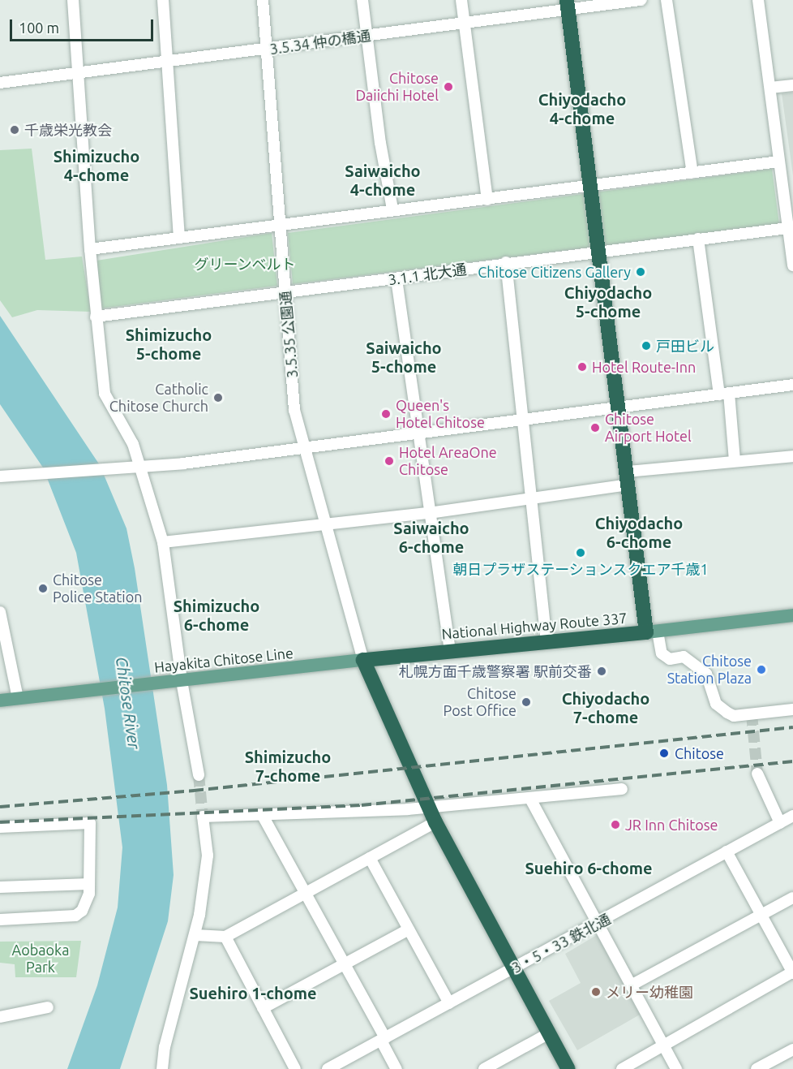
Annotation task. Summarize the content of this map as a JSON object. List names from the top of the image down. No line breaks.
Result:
{"streets":{"highway":["National Highway Route 337"],"main road":["Hayakita Chitose Line"],"street":["3.5.34 仲の橋通","3.1.1 北大通","3.5.35 公園通","3・5・33 鉄北通"]},"crossings":[["3.5.34 仲の橋通","3.5.35 公園通"],["3.5.34 仲の橋通","National Highway Route 337"],["3.1.1 北大通","3.5.35 公園通"],["3.1.1 北大通","National Highway Route 337"],["3.5.35 公園通","National Highway Route 337"],["3.5.35 公園通","Hayakita Chitose Line"],["National Highway Route 337","Hayakita Chitose Line"]],"districts":["Chiyodacho 4-chome","Shimizucho 4-chome","Saiwaicho 4-chome","Chiyodacho 5-chome","Shimizucho 5-chome","Saiwaicho 5-chome","Chiyodacho 6-chome","Saiwaicho 6-chome","Shimizucho 6-chome","Chiyodacho 7-chome","Shimizucho 7-chome","Suehiro 6-chome","Suehiro 1-chome"],"water":["Chitose River"],"parks":["グリーンベルト","Aobaoka Park"],"places":["Chitose Daiichi Hotel","千歳栄光教会","Chitose Citizens Gallery","戸田ビル","Hotel Route-Inn","Catholic Chitose Church","Queen's Hotel Chitose","Chitose Airport Hotel","Hotel AreaOne Chitose","朝日プラザステーションスクエア千歳1","Chitose Police Station","Chitose Station Plaza","札幌方面千歳警察署 駅前交番","Chitose Post Office","Chitose","JR Inn Chitose","メリー幼稚園"],"scale_bar":"100 m"}
